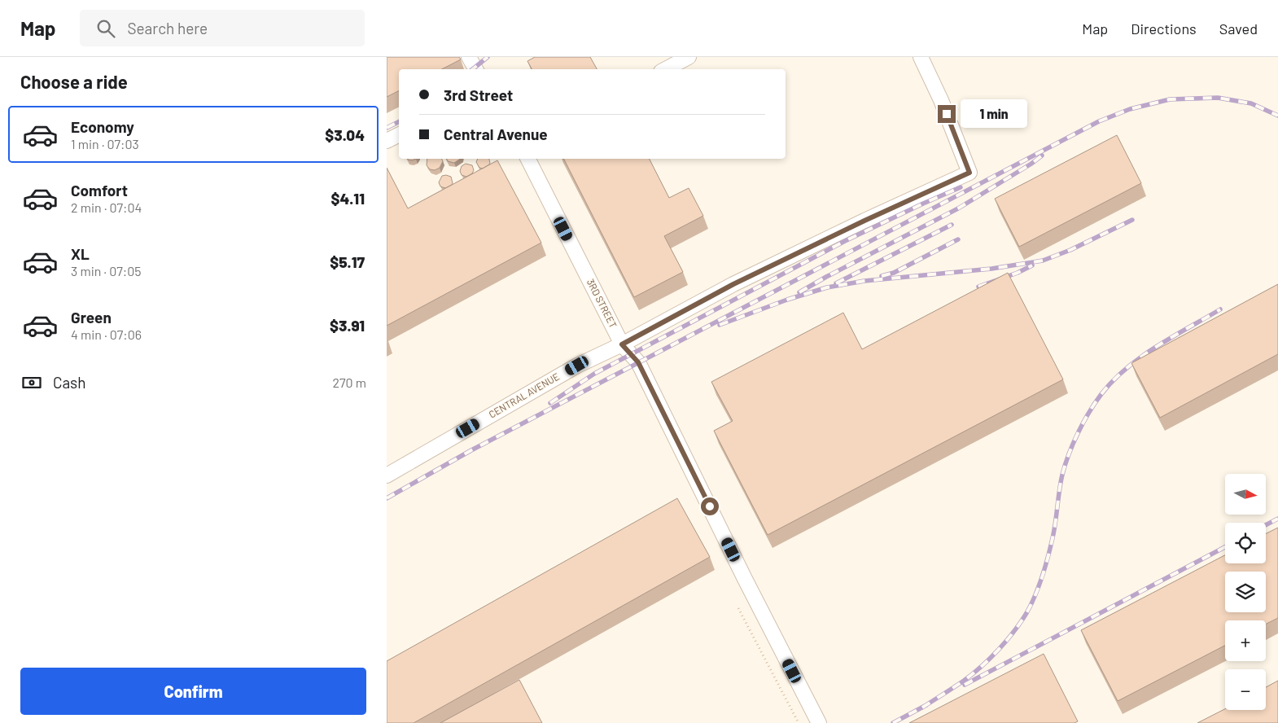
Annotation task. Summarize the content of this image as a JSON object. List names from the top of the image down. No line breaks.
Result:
{"streets":{"street":["3RD STREET","CENTRAL AVENUE"]},"crossings":[["3RD STREET","CENTRAL AVENUE"]],"north":"right","page":{"header":"Map","search":"Search here","nav":["Map","Directions","Saved"],"heading":"Choose a ride","banner":["3rd Street","Central Avenue"],"bubble":"1 min","list":[{"name":"Economy","note":"1 min · 07:03","value":"$3.04"},{"name":"Comfort","note":"2 min · 07:04","value":"$4.11"},{"name":"XL","note":"3 min · 07:05","value":"$5.17"},{"name":"Green","note":"4 min · 07:06","value":"$3.91"}],"pay":["Cash","270 m"],"map_buttons":["+","−"],"buttons":"Confirm"}}
